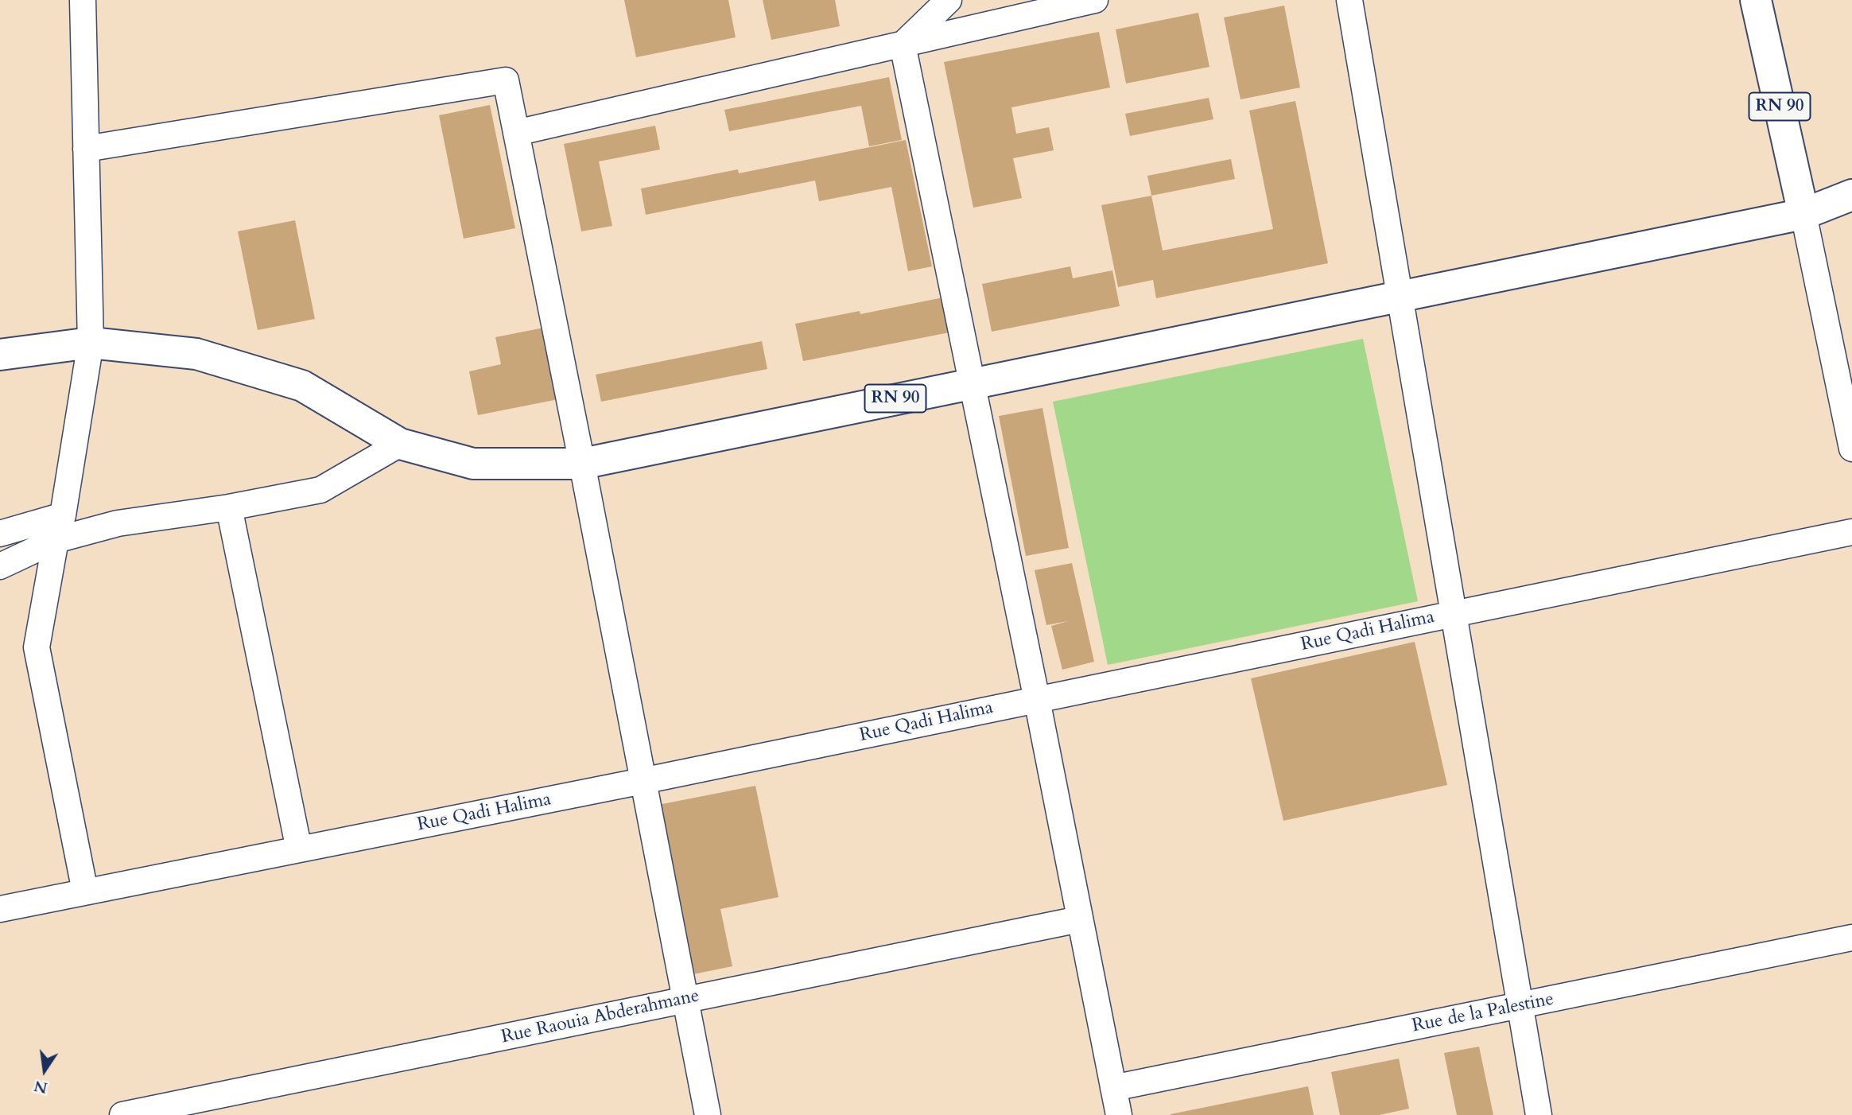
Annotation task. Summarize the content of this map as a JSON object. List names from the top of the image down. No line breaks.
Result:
{"streets":{"main road":["RN 90"],"street":["Rue Qadi Halima","Rue de la Palestine","Rue Raouia Abderahmane"]},"north":"bottom"}
